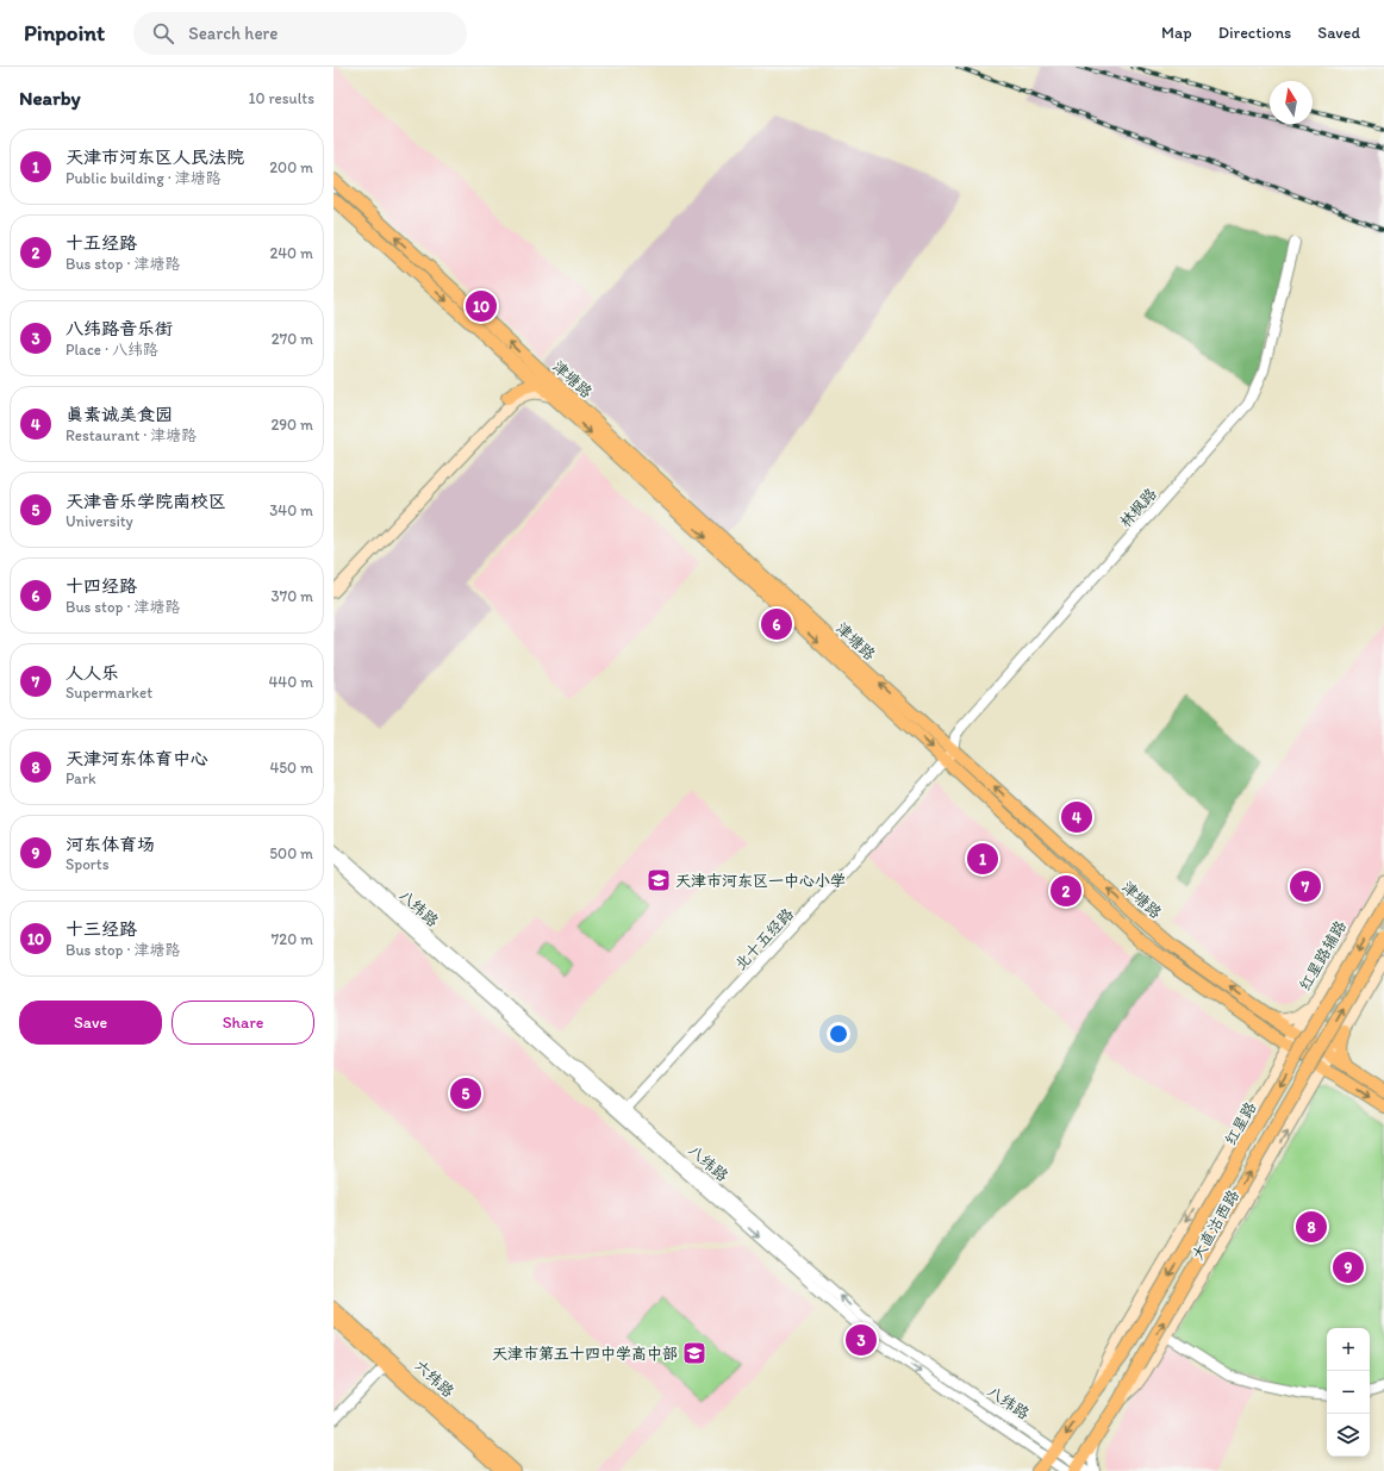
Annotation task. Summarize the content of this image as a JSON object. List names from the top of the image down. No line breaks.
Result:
{"streets":{"main road":["津塘路","红星路辅路","红星路","大直沽西路","六纬路"],"street":["林枫路","八纬路","北十五经路"]},"crossings":[["津塘路","林枫路"],["津塘路","北十五经路"],["津塘路","红星路辅路"],["津塘路","大直沽西路"],["林枫路","北十五经路"],["八纬路","北十五经路"],["八纬路","大直沽西路"],["红星路辅路","大直沽西路"],["红星路","大直沽西路"]],"places":{"school or university":["天津市河东区一中心小学","天津市第五十四中学高中部"]},"north":"top","page":{"header":"Pinpoint","search":"Search here","nav":["Map","Directions","Saved"],"heading":["Nearby","10 results"],"list":[{"mark":"1","name":"天津市河东区人民法院","note":"Public building · 津塘路","value":"200 m"},{"mark":"2","name":"十五经路","note":"Bus stop · 津塘路","value":"240 m"},{"mark":"3","name":"八纬路音乐街","note":"Place · 八纬路","value":"270 m"},{"mark":"4","name":"真素诚美食园","note":"Restaurant · 津塘路","value":"290 m"},{"mark":"5","name":"天津音乐学院南校区","note":"University","value":"340 m"},{"mark":"6","name":"十四经路","note":"Bus stop · 津塘路","value":"370 m"},{"mark":"7","name":"人人乐","note":"Supermarket","value":"440 m"},{"mark":"8","name":"天津河东体育中心","note":"Park","value":"450 m"},{"mark":"9","name":"河东体育场","note":"Sports","value":"500 m"},{"mark":"10","name":"十三经路","note":"Bus stop · 津塘路","value":"720 m"}],"pins":["10","6","4","1","7","2","5","8","9","3"],"buttons":["Save","Share"],"map_buttons":["+","−"]}}
